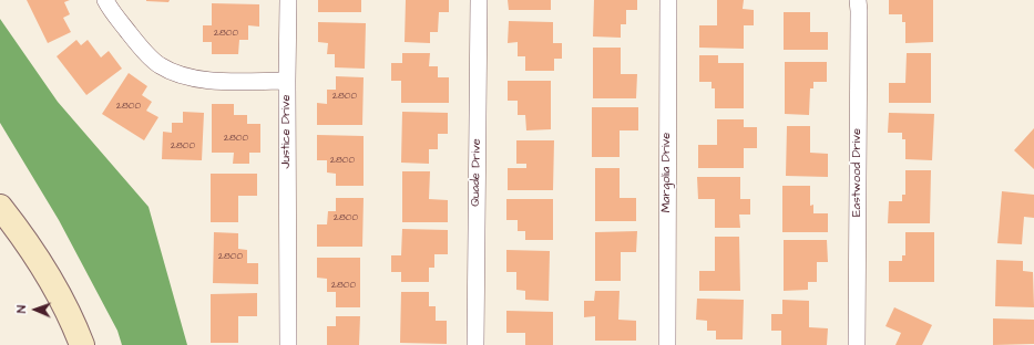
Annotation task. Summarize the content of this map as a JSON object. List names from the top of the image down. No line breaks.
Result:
{"streets":{"street":["Justice Drive","Quade Drive","Margolia Drive","Eastwood Drive"]},"house_numbers":["2800","2800","2800","2800","2800","2800","2800","2800","2800"],"north":"left"}
